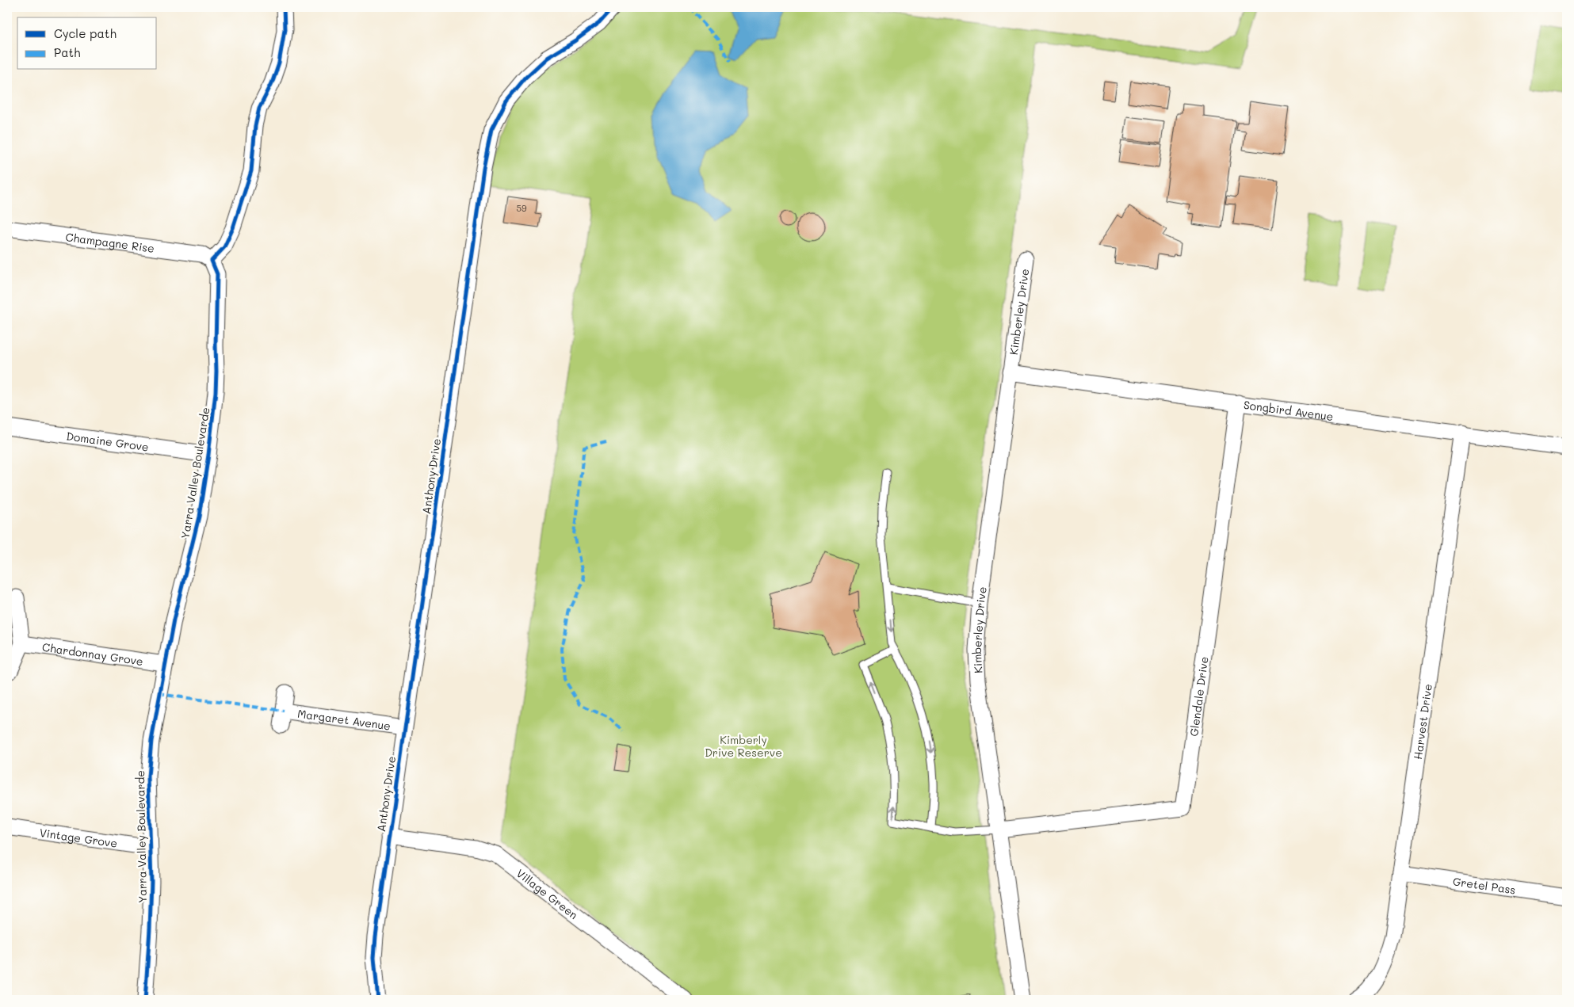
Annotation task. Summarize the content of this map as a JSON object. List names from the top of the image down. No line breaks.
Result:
{"streets":{"street":["Champagne Rise","Kimberley Drive","Songbird Avenue","Domaine Grove","Yarra Valley Boulevarde","Anthony Drive","Chardonnay Grove","Glendale Drive","Margaret Avenue","Harvest Drive","Vintage Grove","Gretel Pass","Village Green"]},"crossings":[["Champagne Rise","Yarra Valley Boulevarde"],["Kimberley Drive","Songbird Avenue"],["Kimberley Drive","Glendale Drive"],["Songbird Avenue","Glendale Drive"],["Songbird Avenue","Harvest Drive"],["Domaine Grove","Yarra Valley Boulevarde"],["Yarra Valley Boulevarde","Chardonnay Grove"],["Yarra Valley Boulevarde","Vintage Grove"],["Anthony Drive","Margaret Avenue"],["Anthony Drive","Village Green"],["Harvest Drive","Gretel Pass"]],"parks":["Kimberly Drive Reserve"],"house_numbers":["59"],"legend":["Cycle path","Path"]}
